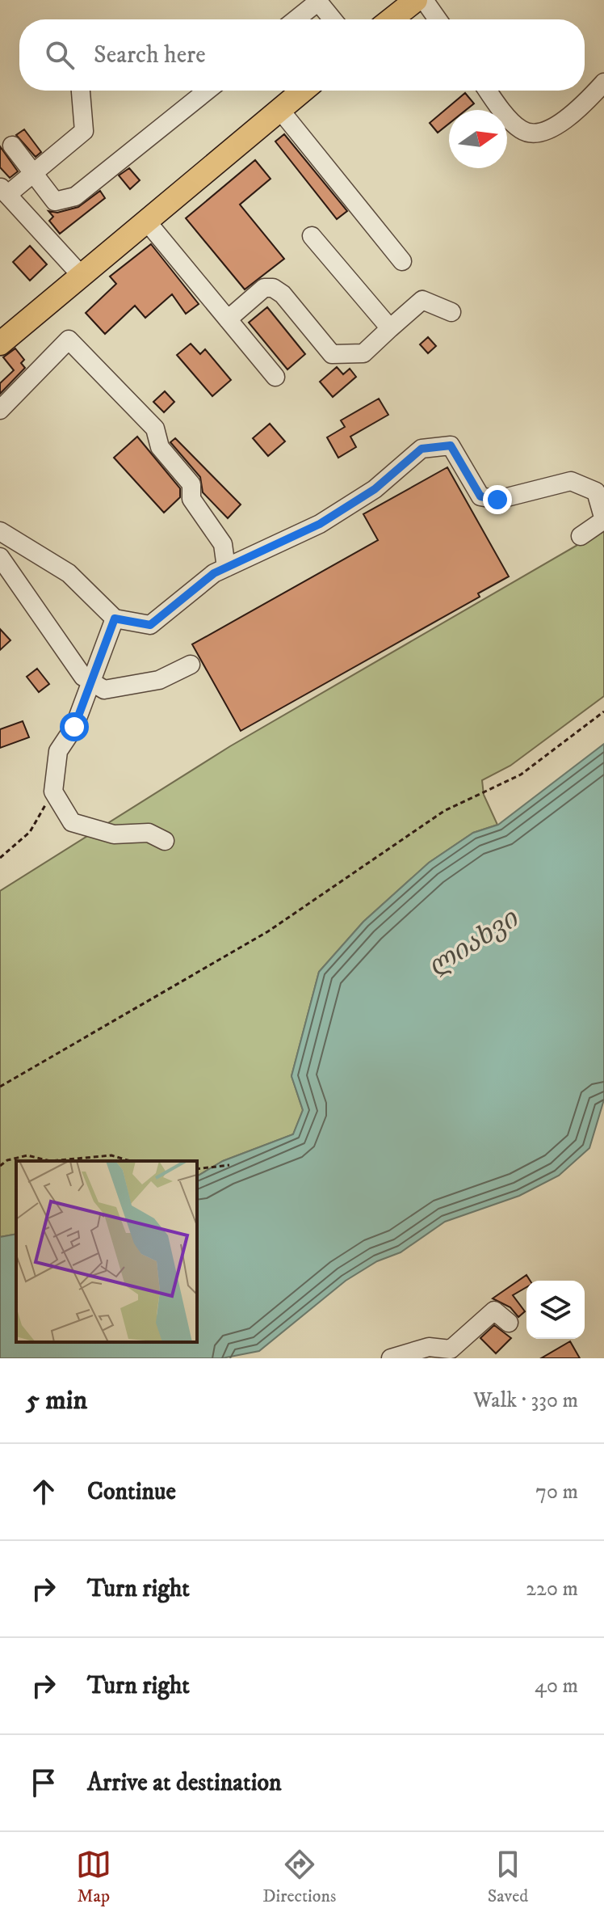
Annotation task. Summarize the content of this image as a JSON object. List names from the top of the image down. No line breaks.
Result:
{"water":["ლიახვი"],"north":"right","page":{"search":"Search here","heading":["5 min","Walk · 330 m"],"list":[["Continue","70 m"],["Turn right","220 m"],["Turn right","40 m"],"Arrive at destination"],"nav":["Map","Directions","Saved"]}}
